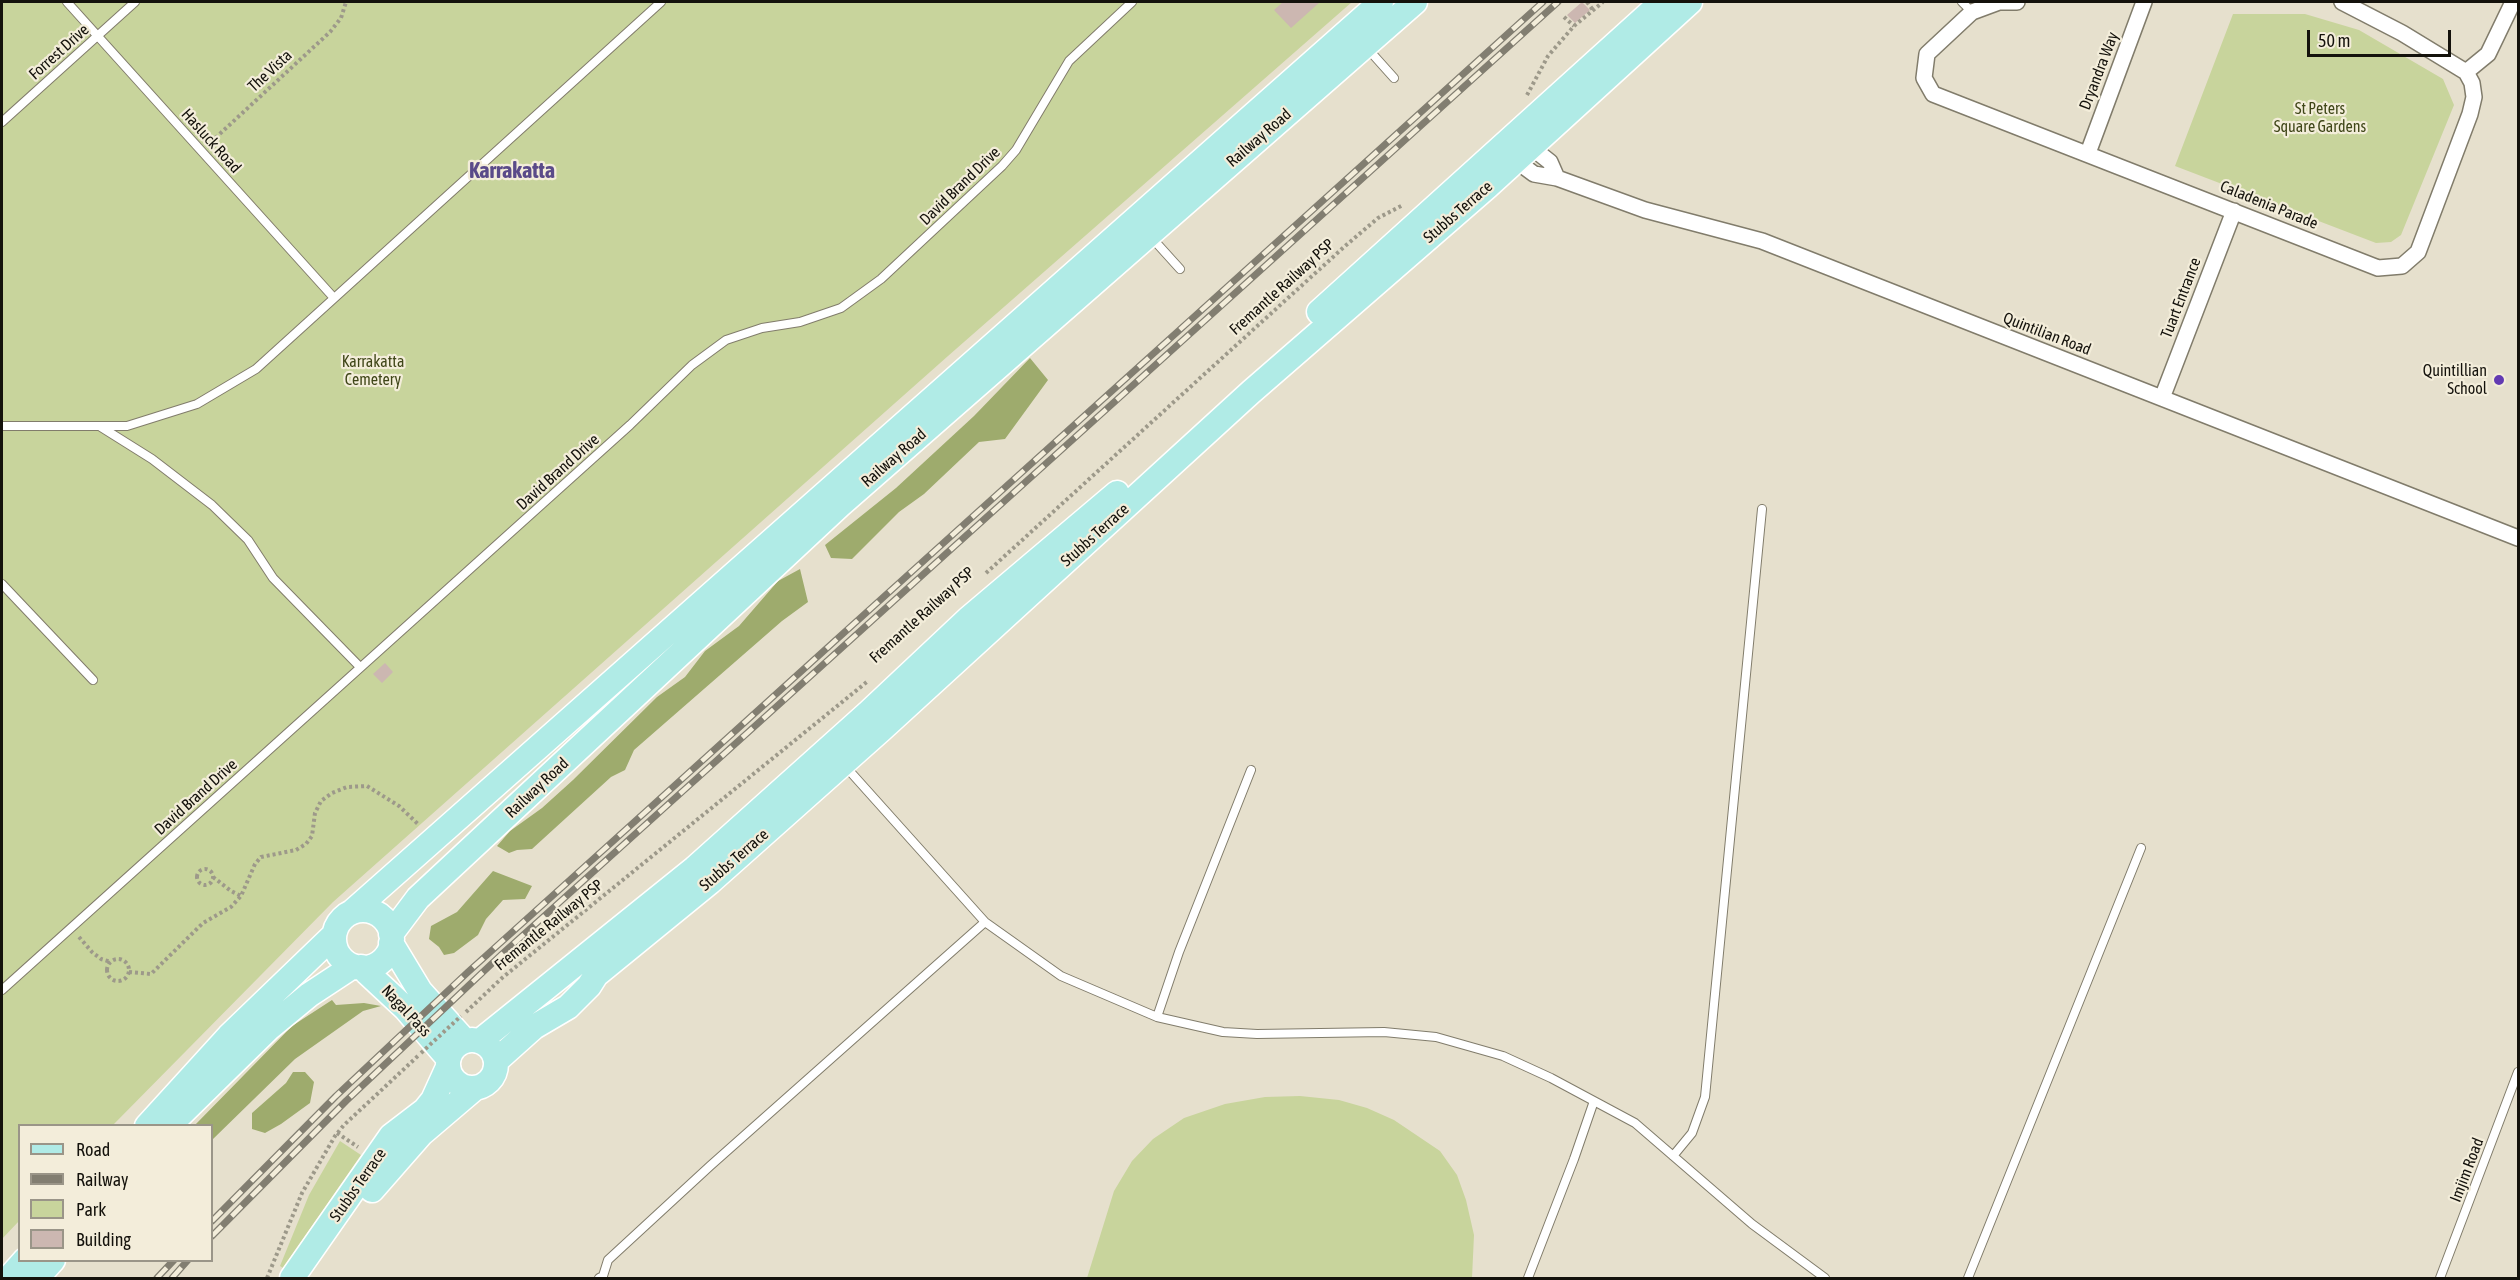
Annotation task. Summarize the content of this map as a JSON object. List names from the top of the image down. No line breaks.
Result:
{"streets":{"main road":["Railway Road","Stubbs Terrace","Nagal Pass"],"street":["Dryandra Way","Caladenia Parade","Tuart Entrance","Quintilian Road"],"lane":["Forrest Drive","Hasluck Road","David Brand Drive","Imjim Road"],"path":["The Vista","Fremantle Railway PSP"]},"crossings":[["Forrest Drive","Hasluck Road"],["The Vista","Hasluck Road"],["Dryandra Way","Caladenia Parade"],["Railway Road","Nagal Pass"],["Caladenia Parade","Tuart Entrance"],["Stubbs Terrace","Quintilian Road"],["Stubbs Terrace","Nagal Pass"],["Tuart Entrance","Quintilian Road"]],"districts":["Karrakatta"],"parks":["St Peters Square Gardens","Karrakatta Cemetery"],"places":["Quintillian School"],"legend":["Road","Railway","Park","Building"],"scale_bar":"50 m"}
